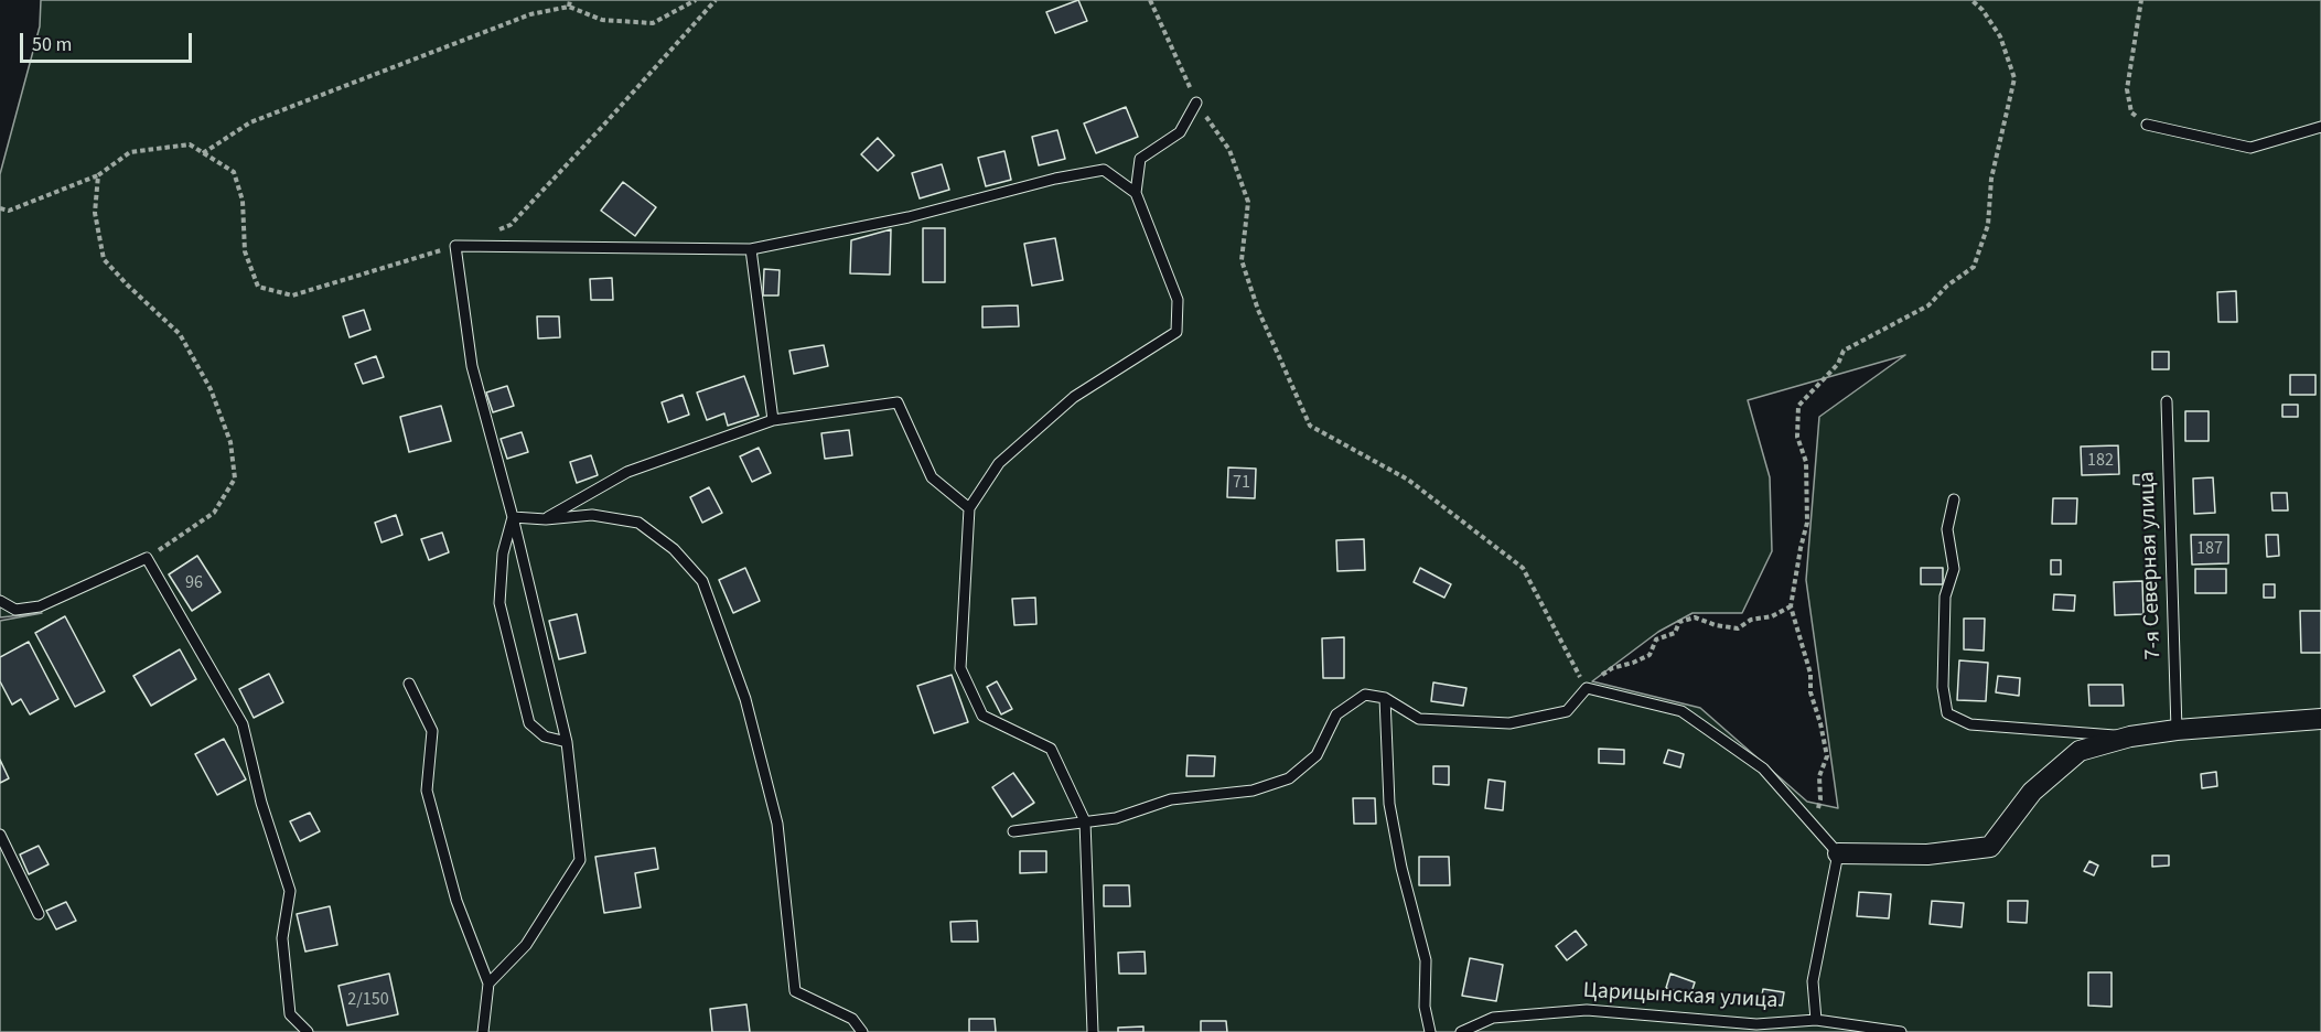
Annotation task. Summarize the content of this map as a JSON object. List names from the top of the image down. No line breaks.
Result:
{"streets":{"lane":["7-я Северная улица","Царицынская улица"]},"house_numbers":["182","71","187","96","2/150"],"scale_bar":"50 m"}
